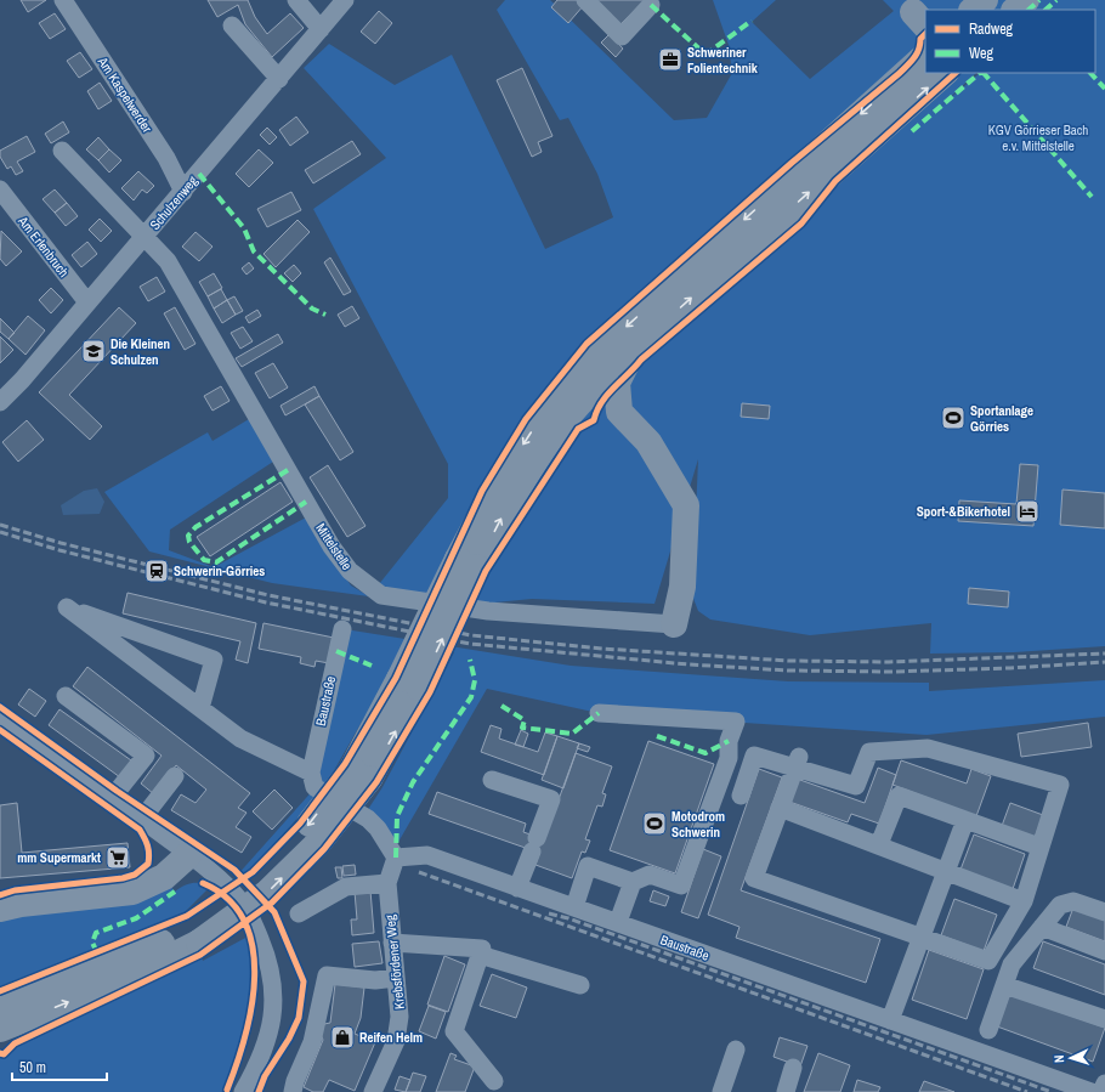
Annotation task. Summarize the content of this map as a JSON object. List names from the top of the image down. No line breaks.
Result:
{"streets":{"street":["Am Kaspelwerder","Schulzenweg","Am Erlenbruch","Mittelstelle","Baustraße","Krebsfördener Weg"]},"crossings":[["Am Kaspelwerder","Schulzenweg"],["Schulzenweg","Am Erlenbruch"],["Schulzenweg","Mittelstelle"],["Baustraße","Krebsfördener Weg"]],"parks":["KGV Görrieser Bach e.v. Mittelstelle"],"places":{"office":["Schweriner Folientechnik"],"school or university":["Die Kleinen Schulzen"],"sports":["Sportanlage Görries","Motodrom Schwerin"],"hotel":["Sport-&Bikerhotel"],"station":["Schwerin-Görries"],"supermarket":["mm Supermarkt"],"shop":["Reifen Helm"]},"legend":["Radweg","Weg"],"scale_bar":"50 m","north":"left"}
